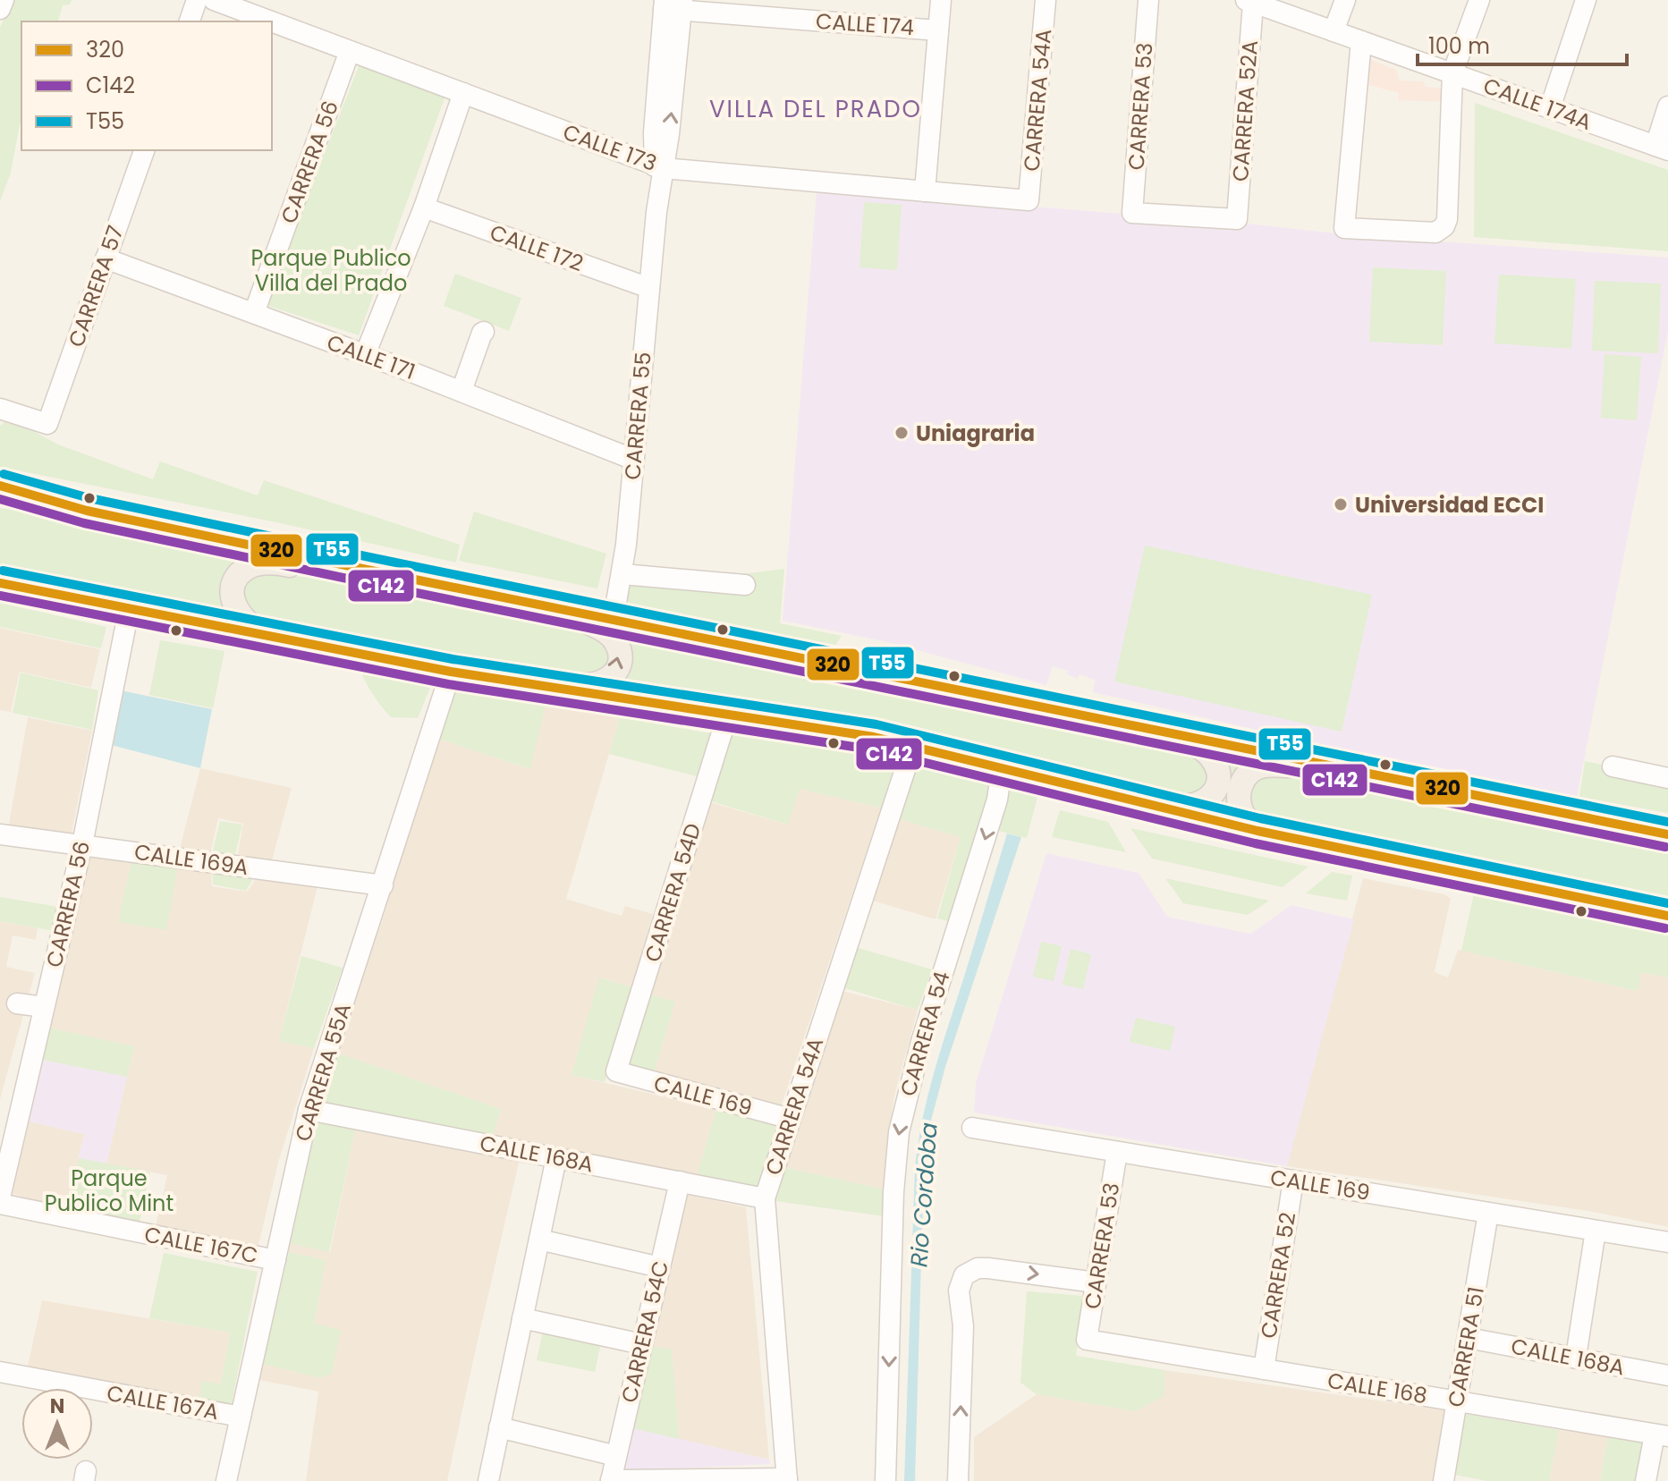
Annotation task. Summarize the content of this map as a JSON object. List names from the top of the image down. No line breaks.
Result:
{"streets":{"street":["CALLE 174","CARRERA 54A","CALLE 174A","CARRERA 53","CARRERA 52A","CALLE 173","CARRERA 56","CALLE 172","CARRERA 57","CALLE 171","CARRERA 55","CALLE 169A","CARRERA 54D","CARRERA 54","CARRERA 55A","CALLE 169","CALLE 168A","CALLE 167C","CARRERA 52","CARRERA 54C","CARRERA 51","CALLE 168","CALLE 167A"]},"crossings":[["CALLE 174","CARRERA 55"],["CARRERA 54A","CALLE 173"],["CARRERA 54A","CALLE 169"],["CARRERA 54A","CALLE 168A"],["CALLE 174A","CARRERA 52A"],["CARRERA 53","CARRERA 52A"],["CARRERA 53","CALLE 169"],["CARRERA 53","CALLE 168"],["CALLE 173","CARRERA 56"],["CALLE 173","CARRERA 55"],["CARRERA 56","CALLE 171"],["CARRERA 56","CALLE 169A"],["CALLE 172","CARRERA 55"],["CARRERA 57","CALLE 171"],["CALLE 171","CARRERA 55"],["CALLE 169A","CARRERA 55A"],["CARRERA 54D","CALLE 169"],["CARRERA 55A","CALLE 168A"],["CARRERA 55A","CALLE 167C"],["CARRERA 55A","CALLE 167A"],["CALLE 169","CARRERA 52"],["CALLE 169","CARRERA 51"],["CALLE 168A","CARRERA 54C"],["CALLE 168A","CARRERA 51"],["CARRERA 52","CALLE 168"],["CARRERA 51","CALLE 168"]],"one_way":["CARRERA 54"],"districts":["VILLA DEL PRADO"],"water":["Rio Cordoba"],"parks":["Parque Publico Villa del Prado","Parque Publico Mint"],"places":["Uniagraria","Universidad ECCI"],"lines":["transit line T55","transit line 320","transit line C142"],"legend":["320","C142","T55"],"scale_bar":"100 m","north":"top"}
